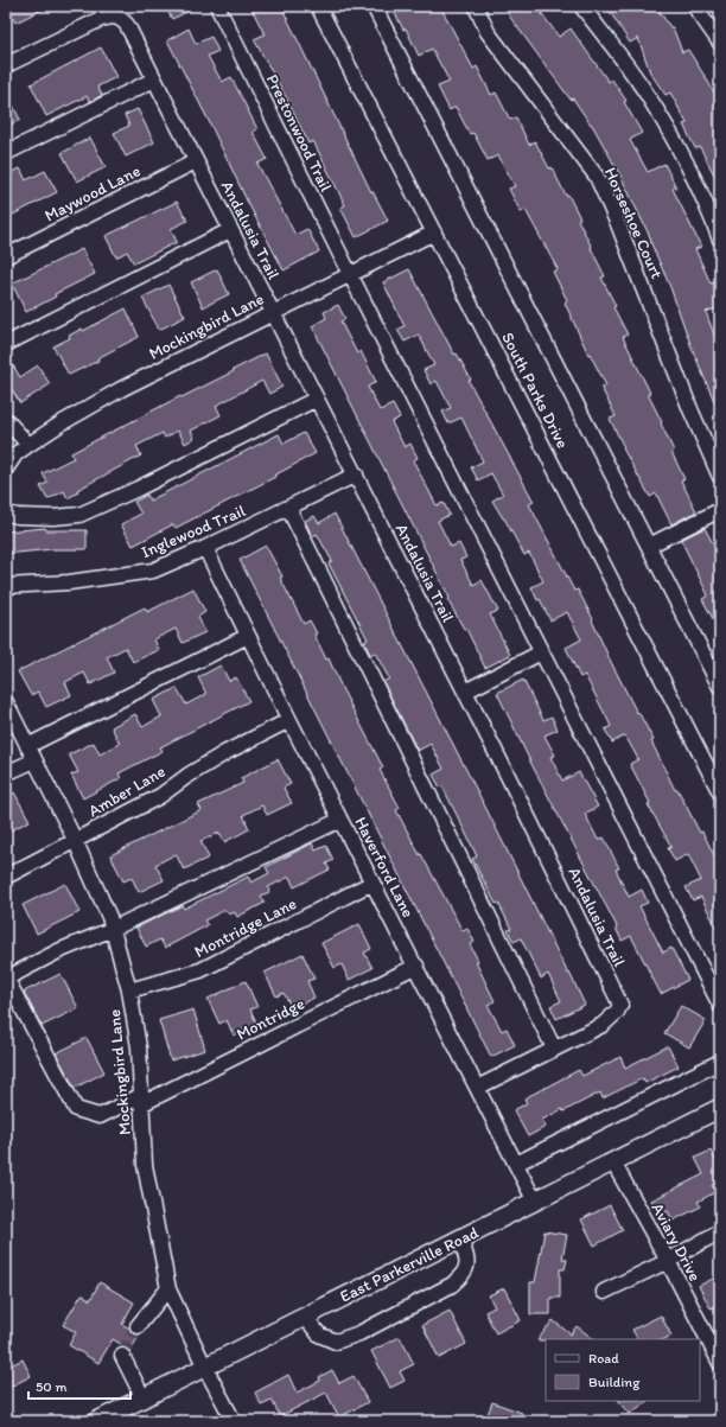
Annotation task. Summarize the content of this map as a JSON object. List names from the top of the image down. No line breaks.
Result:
{"streets":{"main road":["East Parkerville Road"],"street":["Prestonwood Trail","Maywood Lane","Horseshoe Court","Andalusia Trail","Mockingbird Lane","South Parks Drive","Inglewood Trail","Amber Lane","Haverford Lane","Montridge Lane","Montridge","Aviary Drive"]},"crossings":[["Prestonwood Trail","Mockingbird Lane"],["Maywood Lane","Andalusia Trail"],["Andalusia Trail","Mockingbird Lane"],["Andalusia Trail","Inglewood Trail"],["Andalusia Trail","Haverford Lane"],["Mockingbird Lane","South Parks Drive"],["Mockingbird Lane","Amber Lane"],["Mockingbird Lane","Montridge Lane"],["Mockingbird Lane","Montridge"],["Mockingbird Lane","East Parkerville Road"],["Inglewood Trail","Haverford Lane"],["Amber Lane","Haverford Lane"],["Haverford Lane","Montridge Lane"],["Haverford Lane","Montridge"],["Haverford Lane","East Parkerville Road"],["Aviary Drive","East Parkerville Road"]],"legend":["Road","Building"],"scale_bar":"50 m"}
